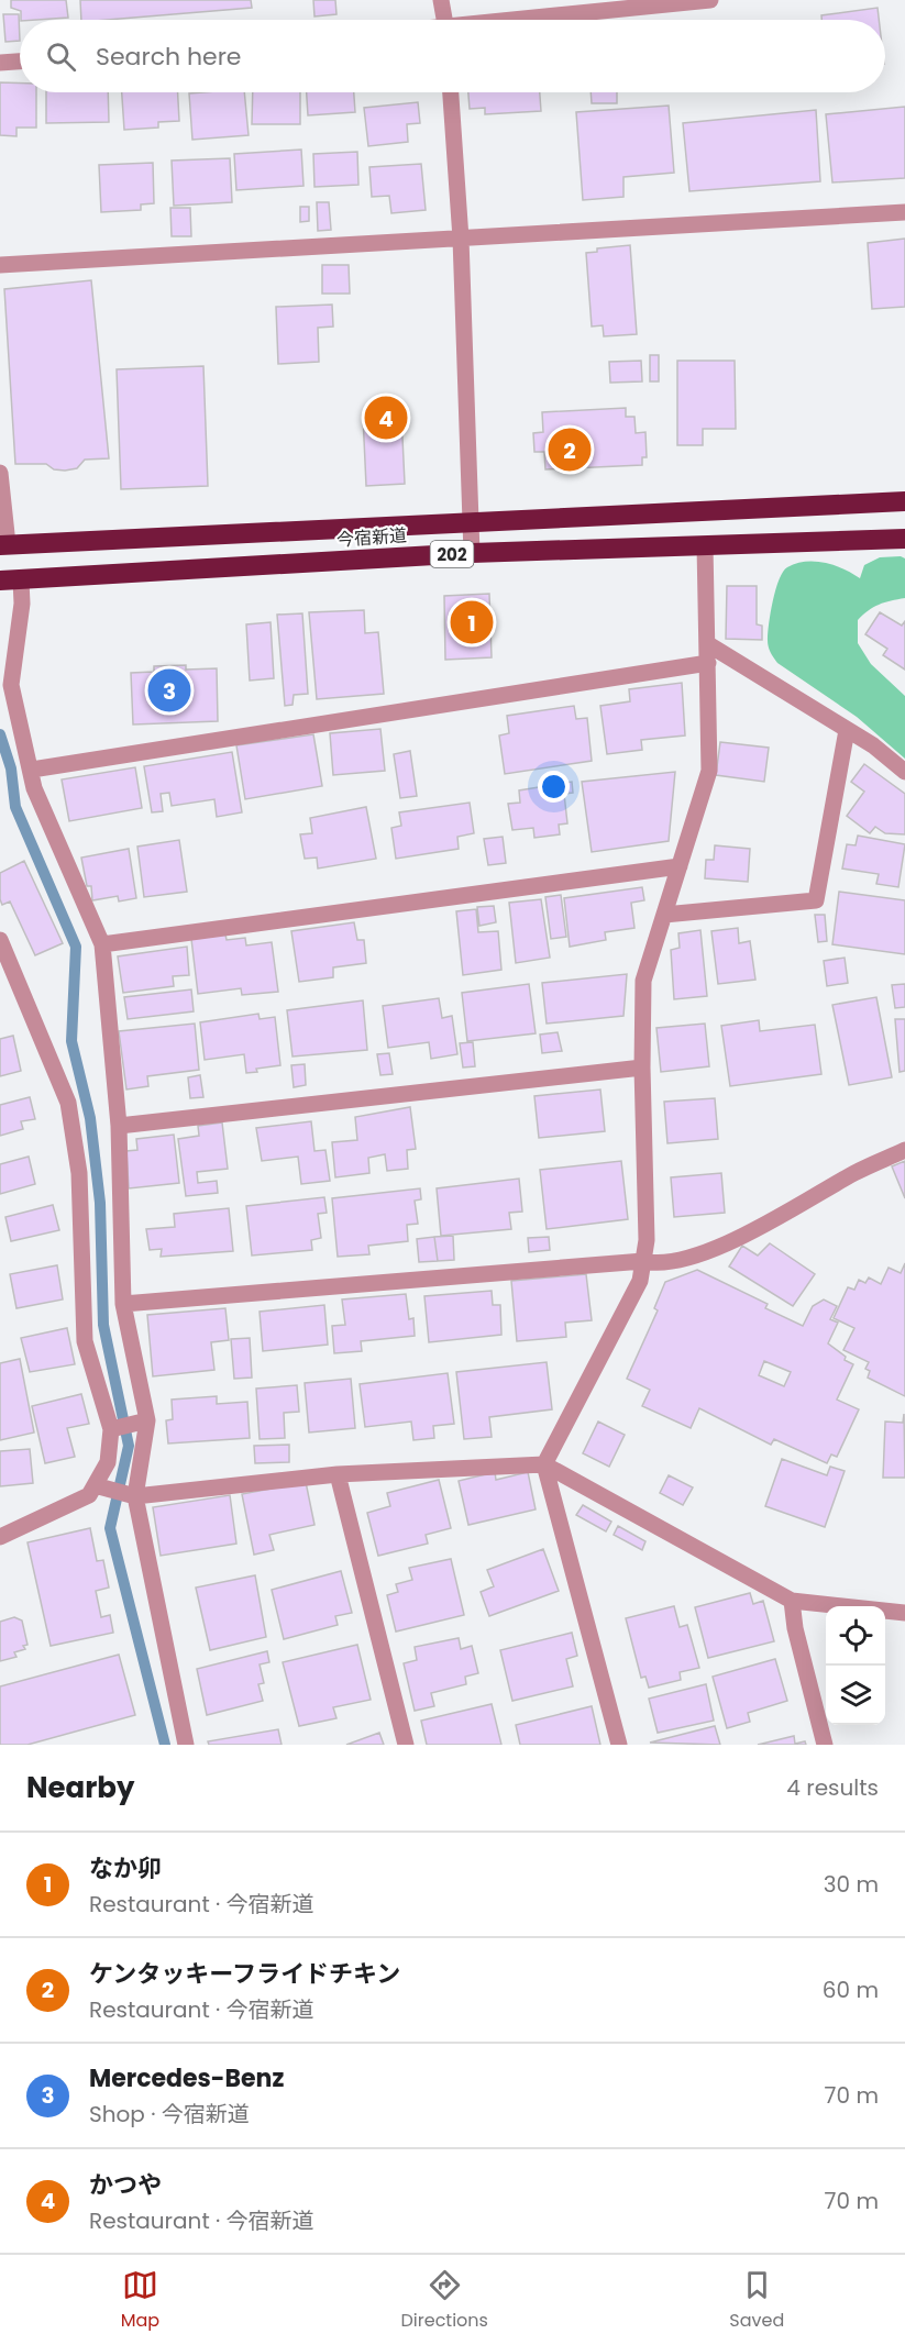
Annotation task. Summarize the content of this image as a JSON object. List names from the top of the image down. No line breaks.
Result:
{"streets":{"highway":["今宿新道","202"]},"page":{"search":"Search here","pins":["4","2","1","3"],"heading":["Nearby","4 results"],"list":[{"mark":"1","name":"なか卯","note":"Restaurant · 今宿新道","value":"30 m"},{"mark":"2","name":"ケンタッキーフライドチキン","note":"Restaurant · 今宿新道","value":"60 m"},{"mark":"3","name":"Mercedes-Benz","note":"Shop · 今宿新道","value":"70 m"},{"mark":"4","name":"かつや","note":"Restaurant · 今宿新道","value":"70 m"}],"nav":["Map","Directions","Saved"]}}
